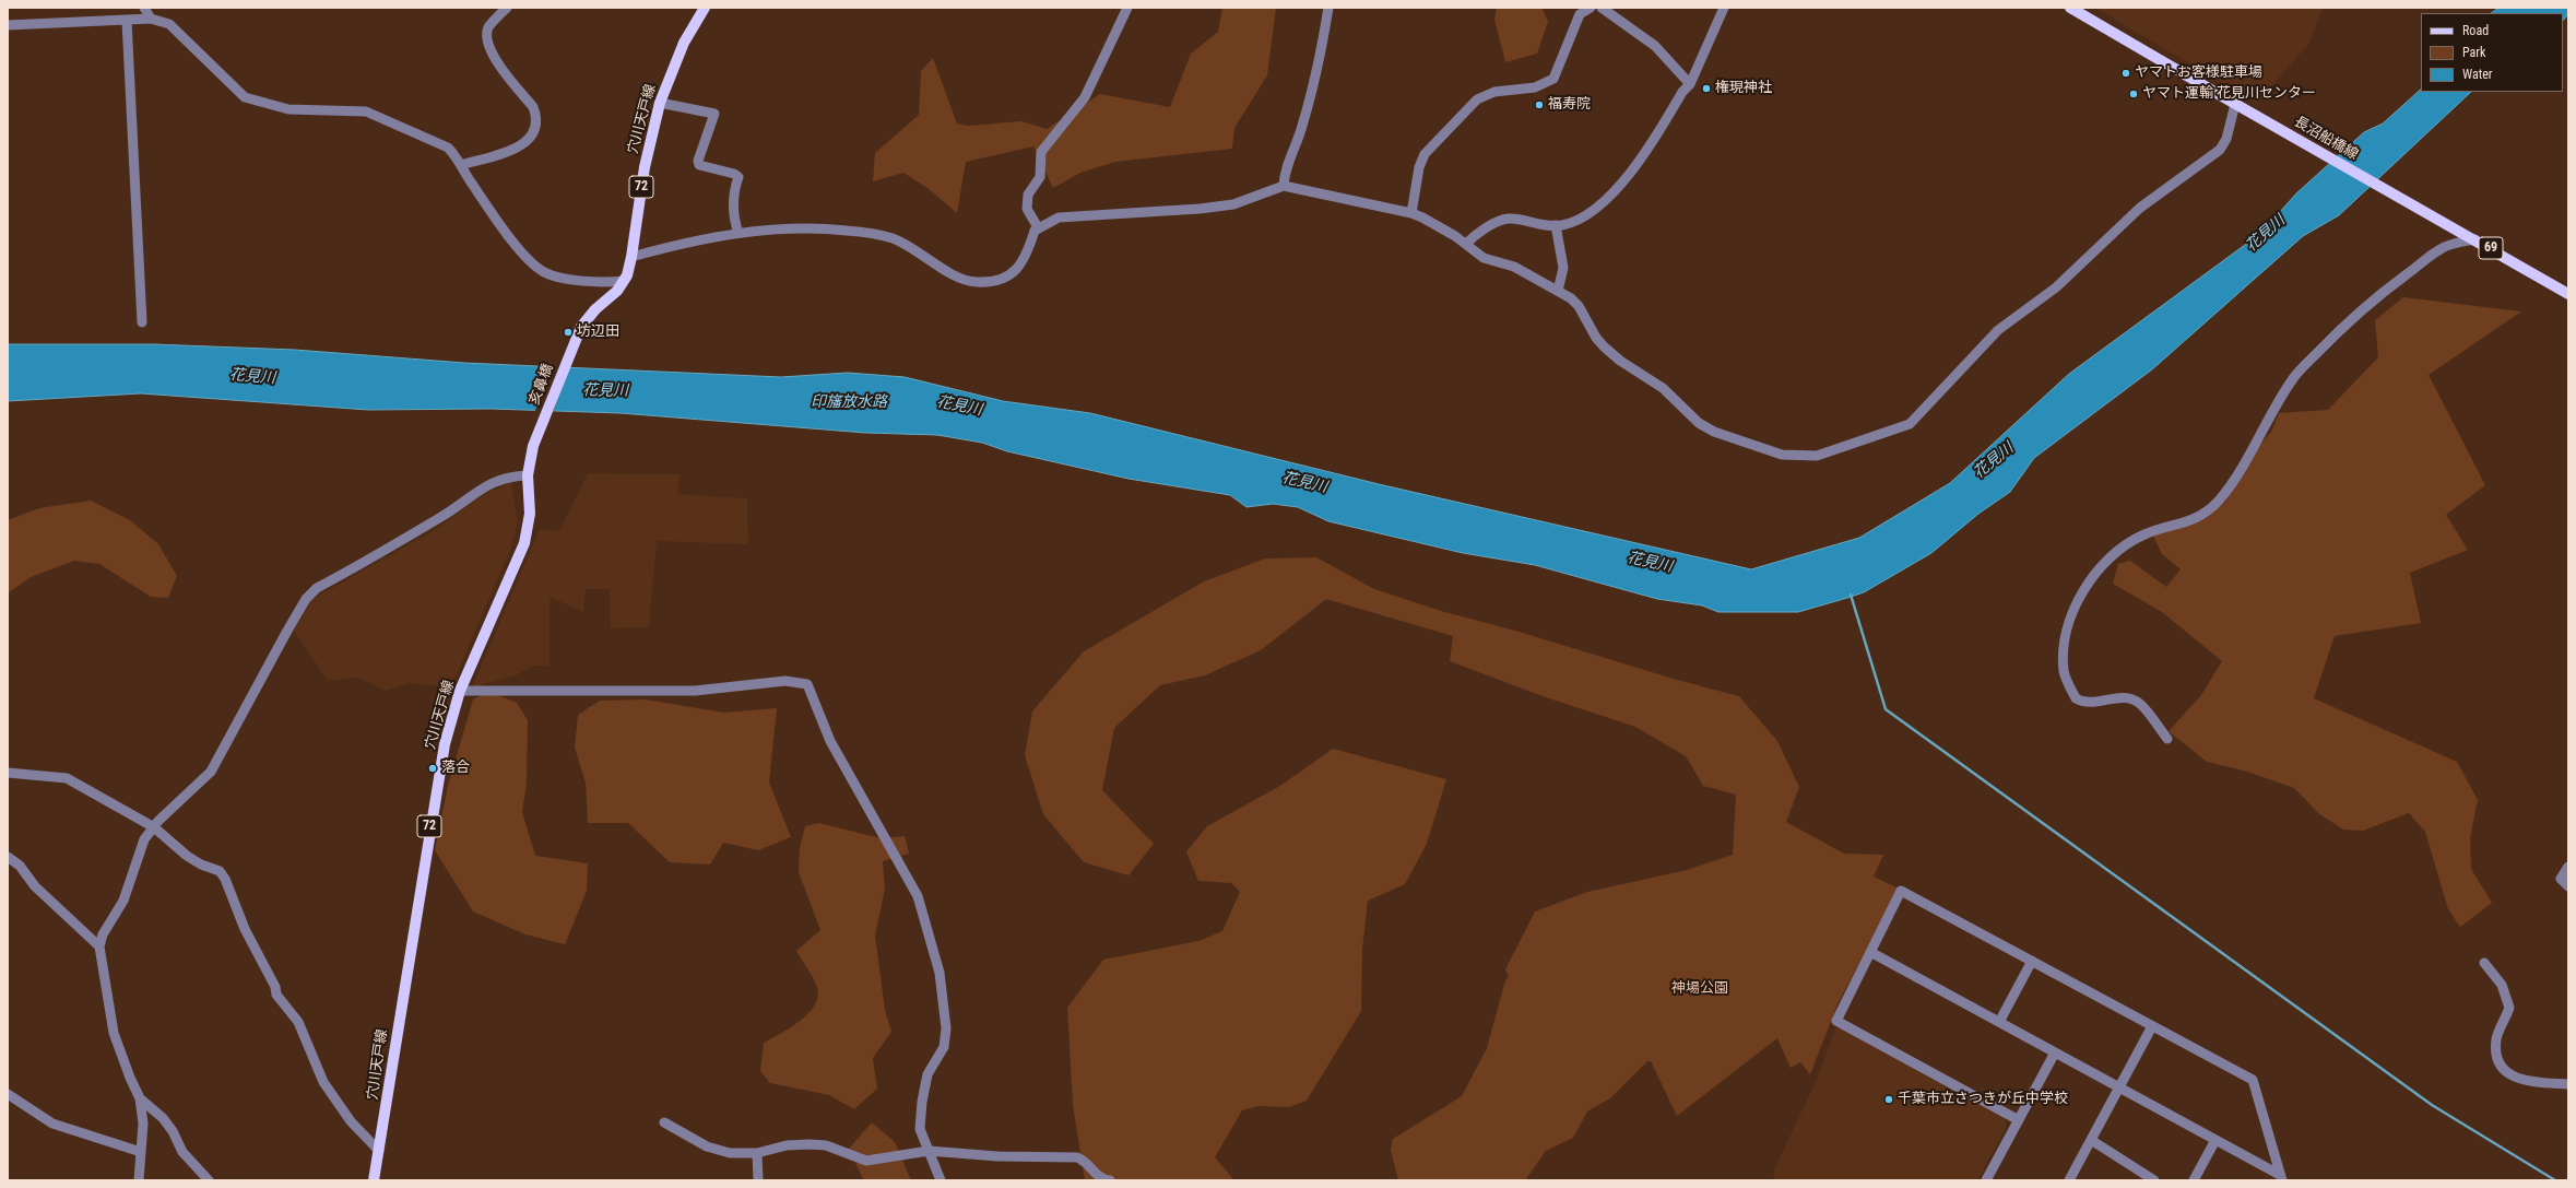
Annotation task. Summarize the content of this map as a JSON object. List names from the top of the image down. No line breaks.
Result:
{"streets":{"main road":["穴川天戸線","長沼船橋線","72","69","亥鼻橋"]},"crossings":[["穴川天戸線","亥鼻橋"]],"water":["花見川","印旛放水路"],"parks":["神場公園"],"places":["ヤマトお客様駐車場","権現神社","ヤマト運輸 花見川センター","福寿院","坊辺田","落合","千葉市立さつきが丘中学校"],"legend":["Road","Park","Water"]}
